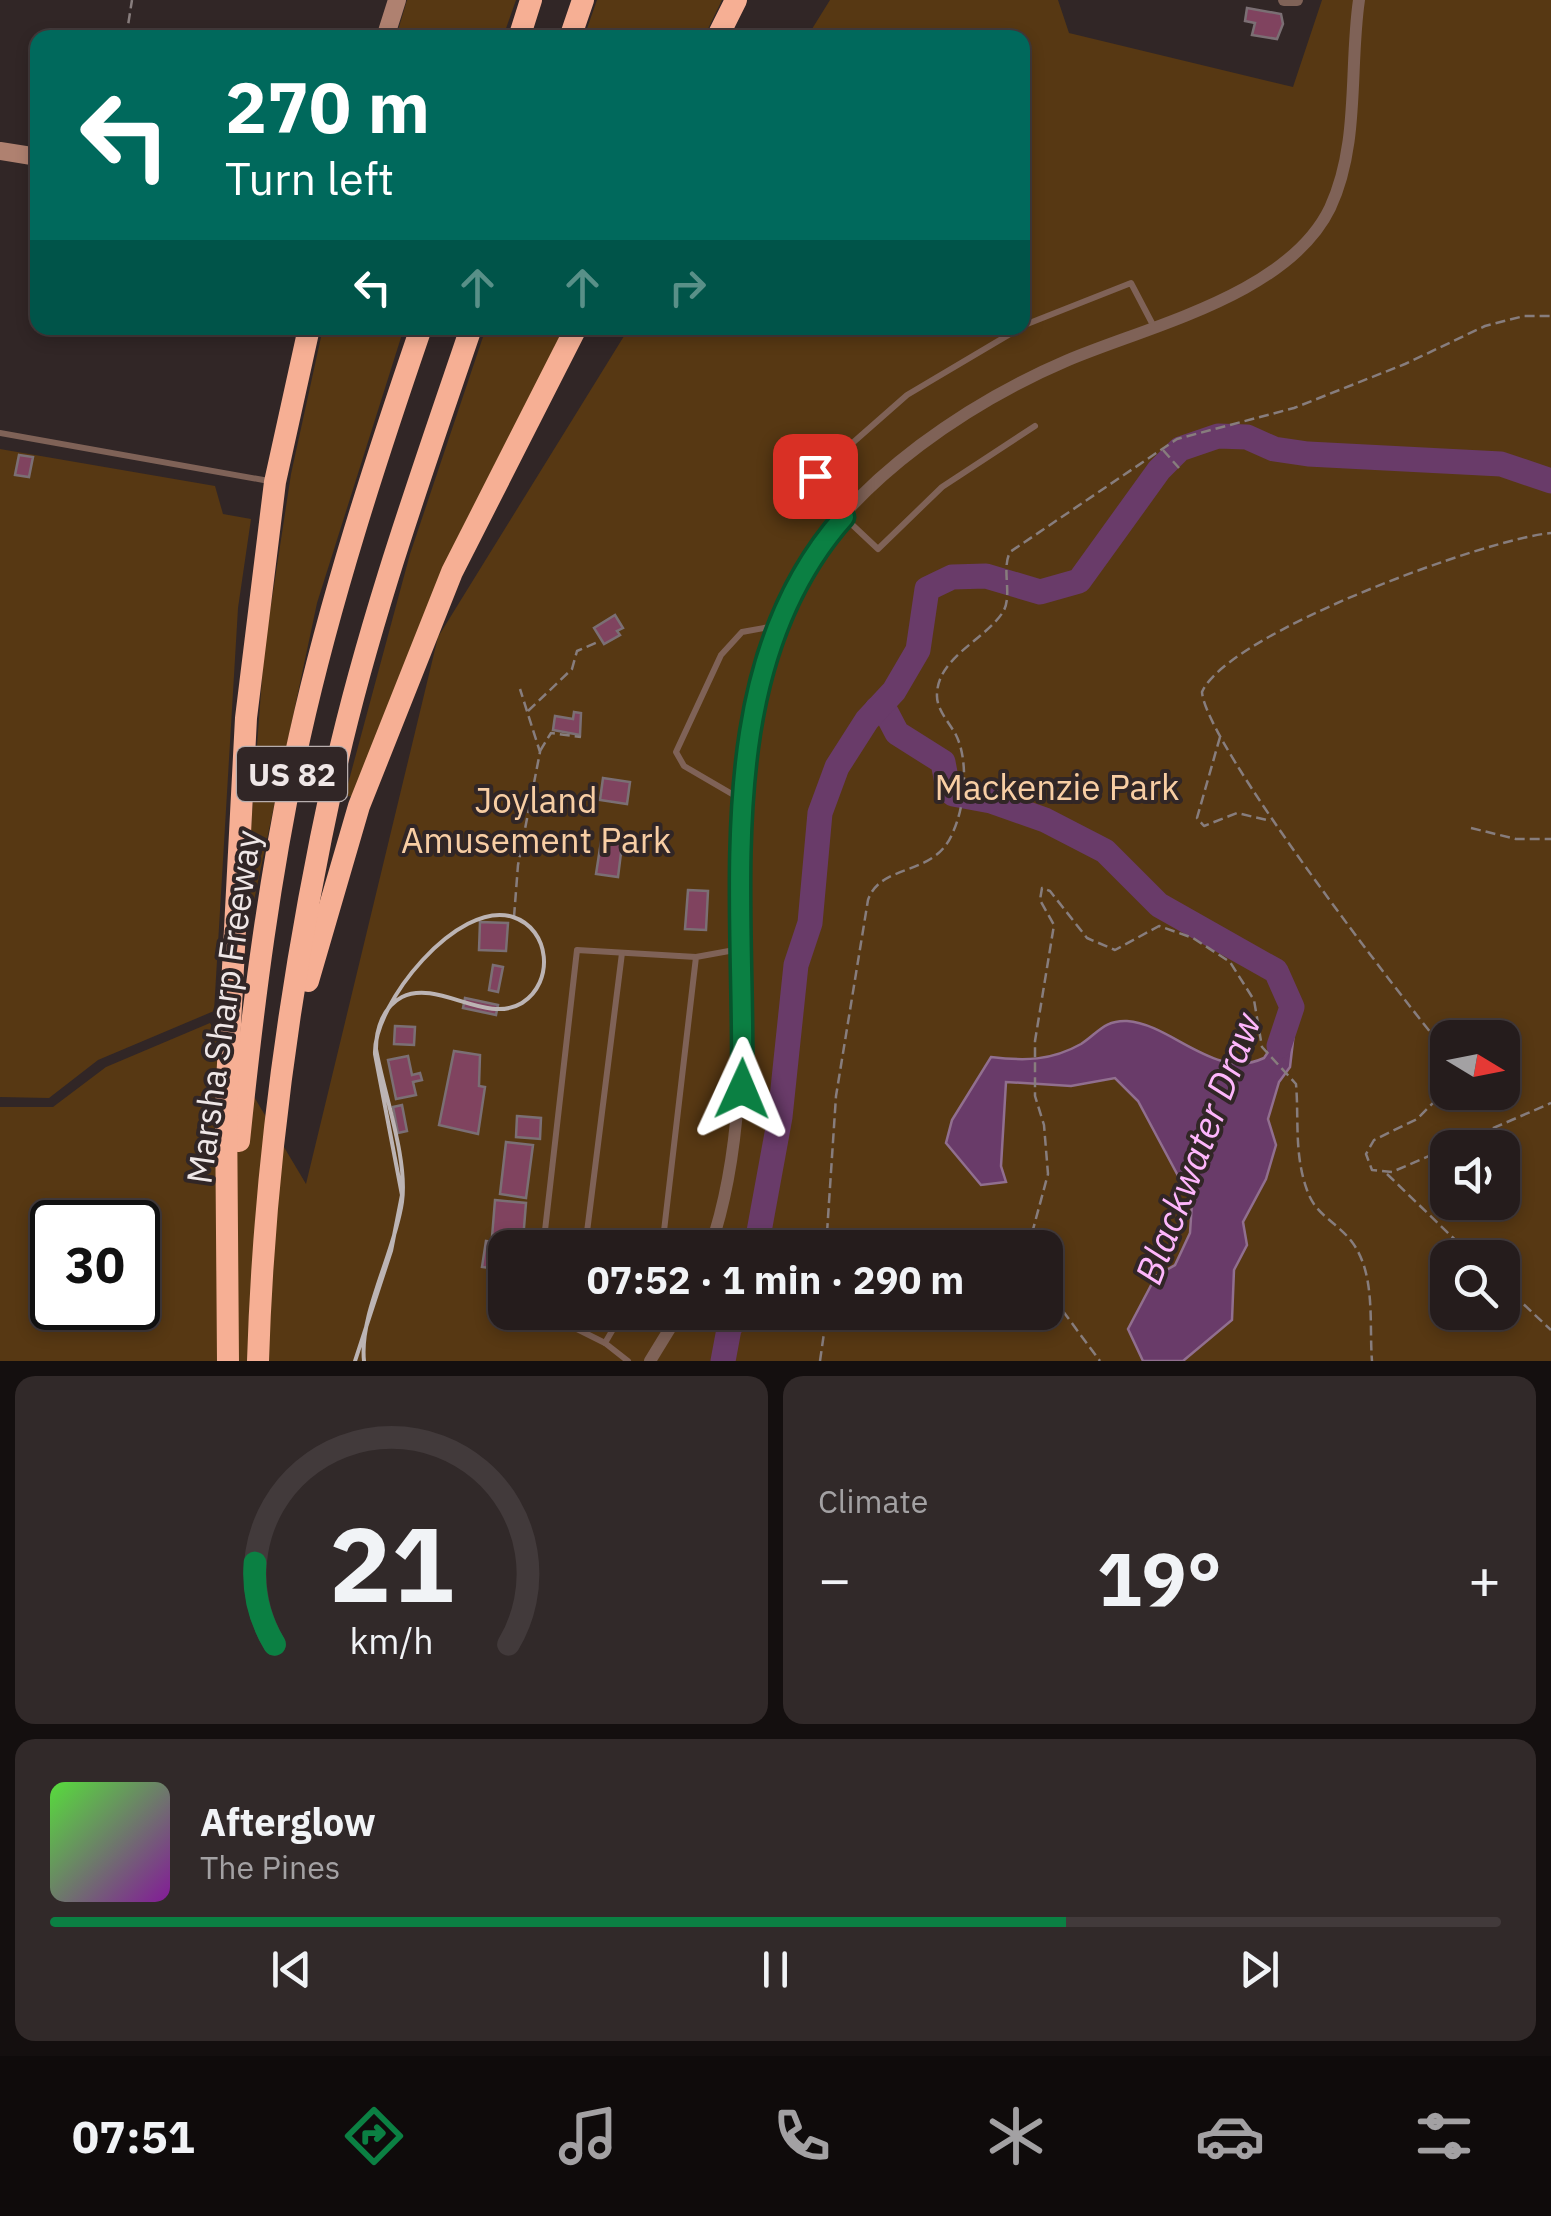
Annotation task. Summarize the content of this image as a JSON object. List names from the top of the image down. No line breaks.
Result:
{"streets":{"highway":["US 82","Marsha Sharp Freeway"]},"crossings":[["US 82","Marsha Sharp Freeway"]],"water":["Blackwater Draw"],"parks":["Mackenzie Park","Joyland Amusement Park"],"north":"right","page":{"turn":["270 m","Turn left"],"limit":"30","trip":"07:52 · 1 min · 290 m","tile":"Climate","heat":["−","19°","+"],"song":["Afterglow","The Pines"],"tabs":"07:51","gauge":["21","km/h"]}}
